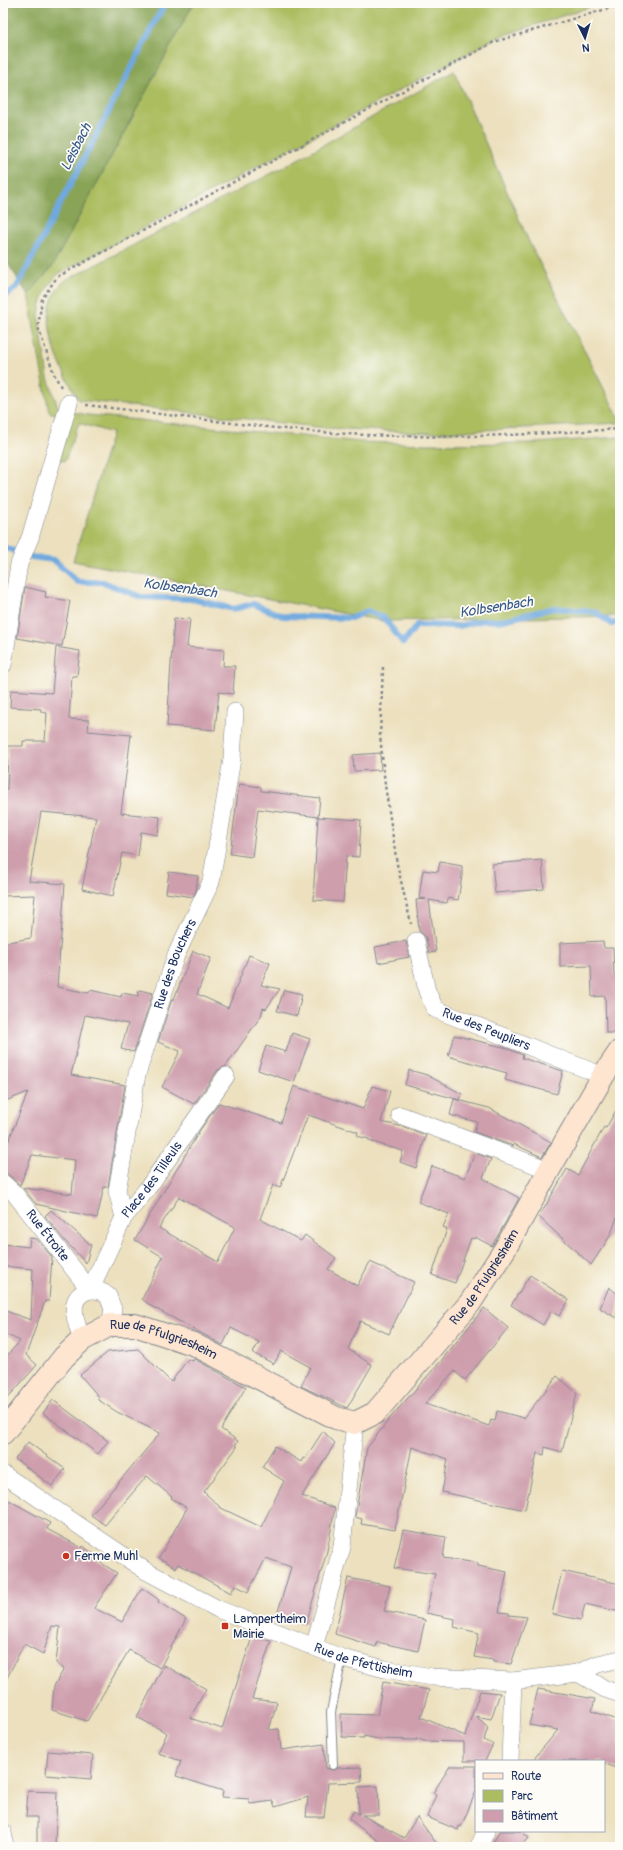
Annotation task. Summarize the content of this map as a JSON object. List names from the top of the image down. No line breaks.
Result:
{"streets":{"main road":["Rue de Pfulgriesheim"],"street":["Rue des Bouchers","Rue des Peupliers","Place des Tilleuls","Rue Étroite","Rue de Pfettisheim"]},"crossings":[["Rue des Bouchers","Place des Tilleuls"],["Rue des Peupliers","Rue de Pfulgriesheim"],["Place des Tilleuls","Rue Étroite"],["Place des Tilleuls","Rue de Pfulgriesheim"],["Rue Étroite","Rue de Pfulgriesheim"]],"water":["Leisbach","Kolbsenbach"],"places":{"other":["Ferme Muhl"],"transit":["Lampertheim Mairie"]},"legend":["Route","Parc","Bâtiment"],"north":"bottom"}
